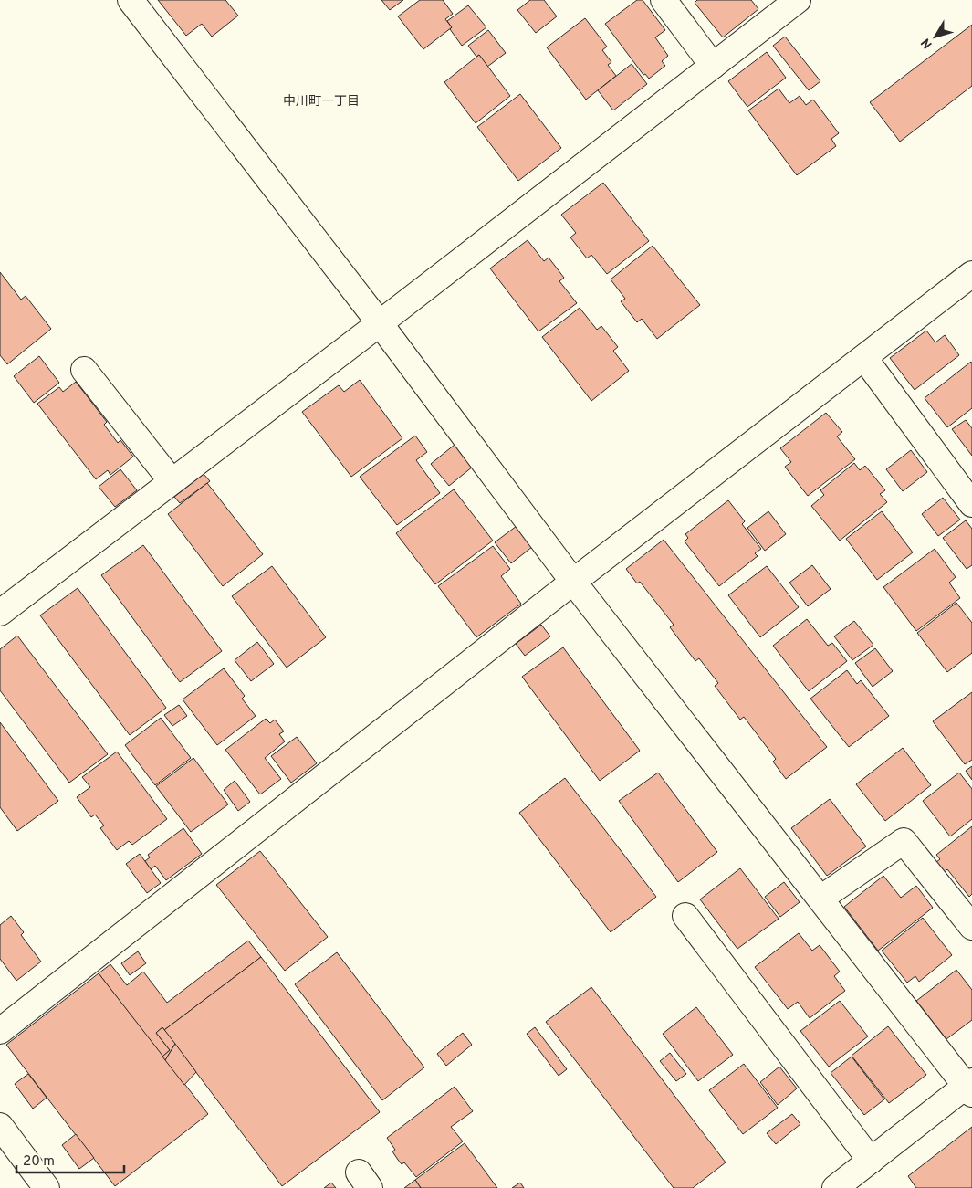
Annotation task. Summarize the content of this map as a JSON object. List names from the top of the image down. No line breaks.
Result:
{"districts":["中川町一丁目"],"scale_bar":"20 m","north":"bottom left"}
